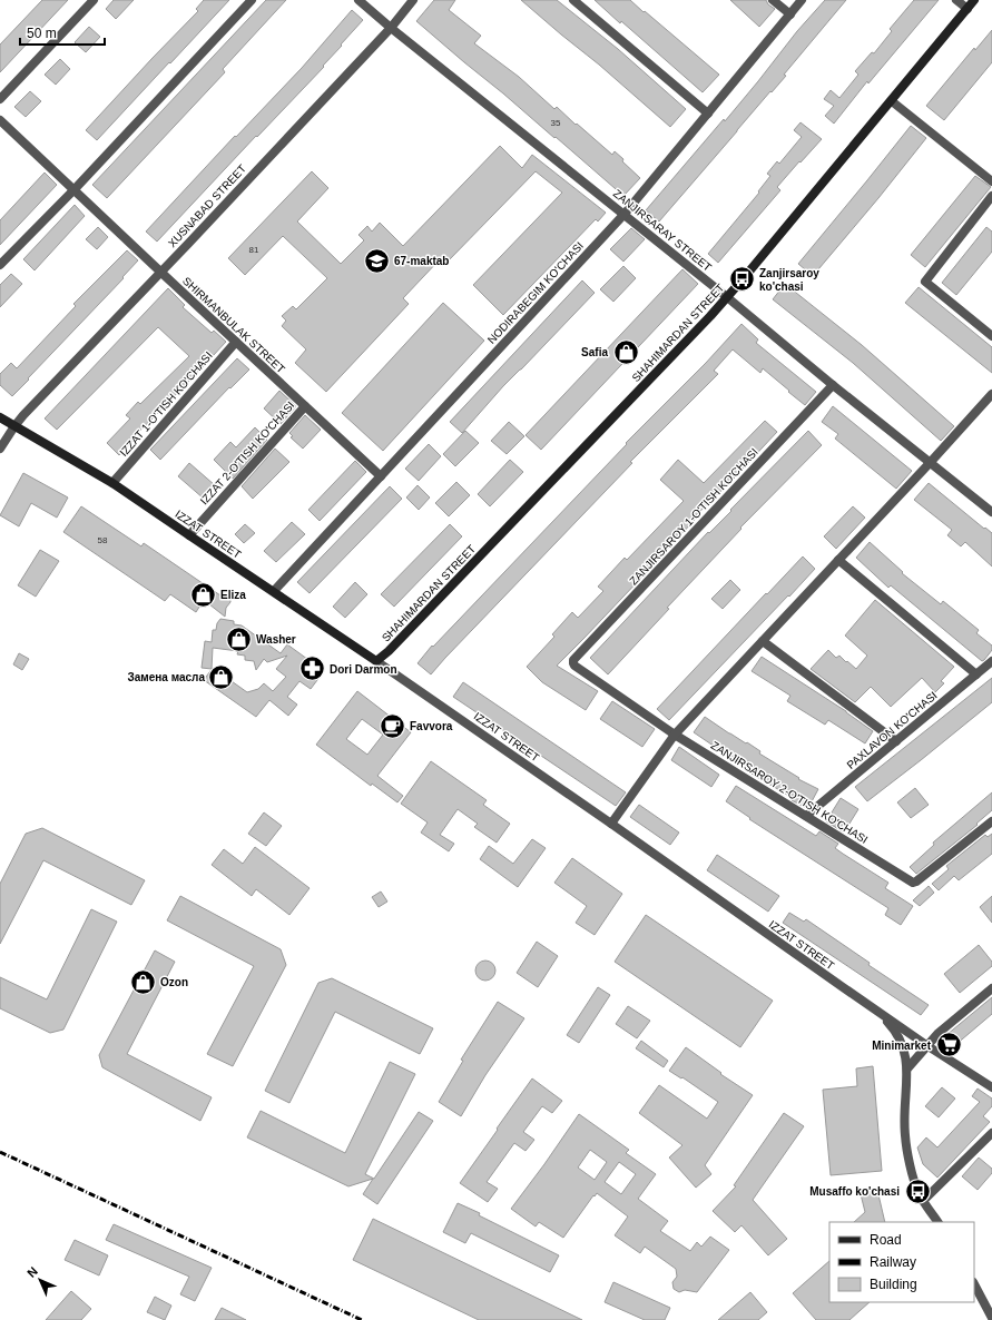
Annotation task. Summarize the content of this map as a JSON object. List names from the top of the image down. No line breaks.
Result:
{"streets":{"main road":["SHAHIMARDAN STREET","IZZAT STREET"],"street":["XUSNABAD STREET","ZANJIRSARAY STREET","NODIRABEGIM KO'CHASI","SHIRMANBULAK STREET","IZZAT 1-O'TISH KO'CHASI","IZZAT 2-O'TISH KO'CHASI","ZANJIRSAROY 1-O'TISH KO'CHASI","PAXLAVON KO'CHASI","ZANJIRSAROY 2-O'TISH KO'CHASI"]},"crossings":[["XUSNABAD STREET","ZANJIRSARAY STREET"],["XUSNABAD STREET","SHIRMANBULAK STREET"],["XUSNABAD STREET","IZZAT STREET"],["ZANJIRSARAY STREET","NODIRABEGIM KO'CHASI"],["ZANJIRSARAY STREET","SHAHIMARDAN STREET"],["ZANJIRSARAY STREET","ZANJIRSAROY 1-O'TISH KO'CHASI"],["NODIRABEGIM KO'CHASI","SHIRMANBULAK STREET"],["NODIRABEGIM KO'CHASI","IZZAT STREET"],["SHIRMANBULAK STREET","IZZAT 1-O'TISH KO'CHASI"],["SHIRMANBULAK STREET","IZZAT 2-O'TISH KO'CHASI"],["SHAHIMARDAN STREET","IZZAT STREET"],["IZZAT 1-O'TISH KO'CHASI","IZZAT STREET"],["IZZAT 2-O'TISH KO'CHASI","IZZAT STREET"],["ZANJIRSAROY 1-O'TISH KO'CHASI","ZANJIRSAROY 2-O'TISH KO'CHASI"],["PAXLAVON KO'CHASI","ZANJIRSAROY 2-O'TISH KO'CHASI"]],"places":{"school or university":["67-maktab"],"bus stop":["Zanjirsaroy ko'chasi","Musaffo ko'chasi"],"shop":["Safia","Eliza","Washer","Замена масла","Ozon"],"pharmacy":["Dori Darmon"],"cafe":["Favvora"],"supermarket":["Minimarket"]},"house_numbers":["35","81","58"],"legend":["Road","Railway","Building"],"scale_bar":"50 m","north":"top left"}
